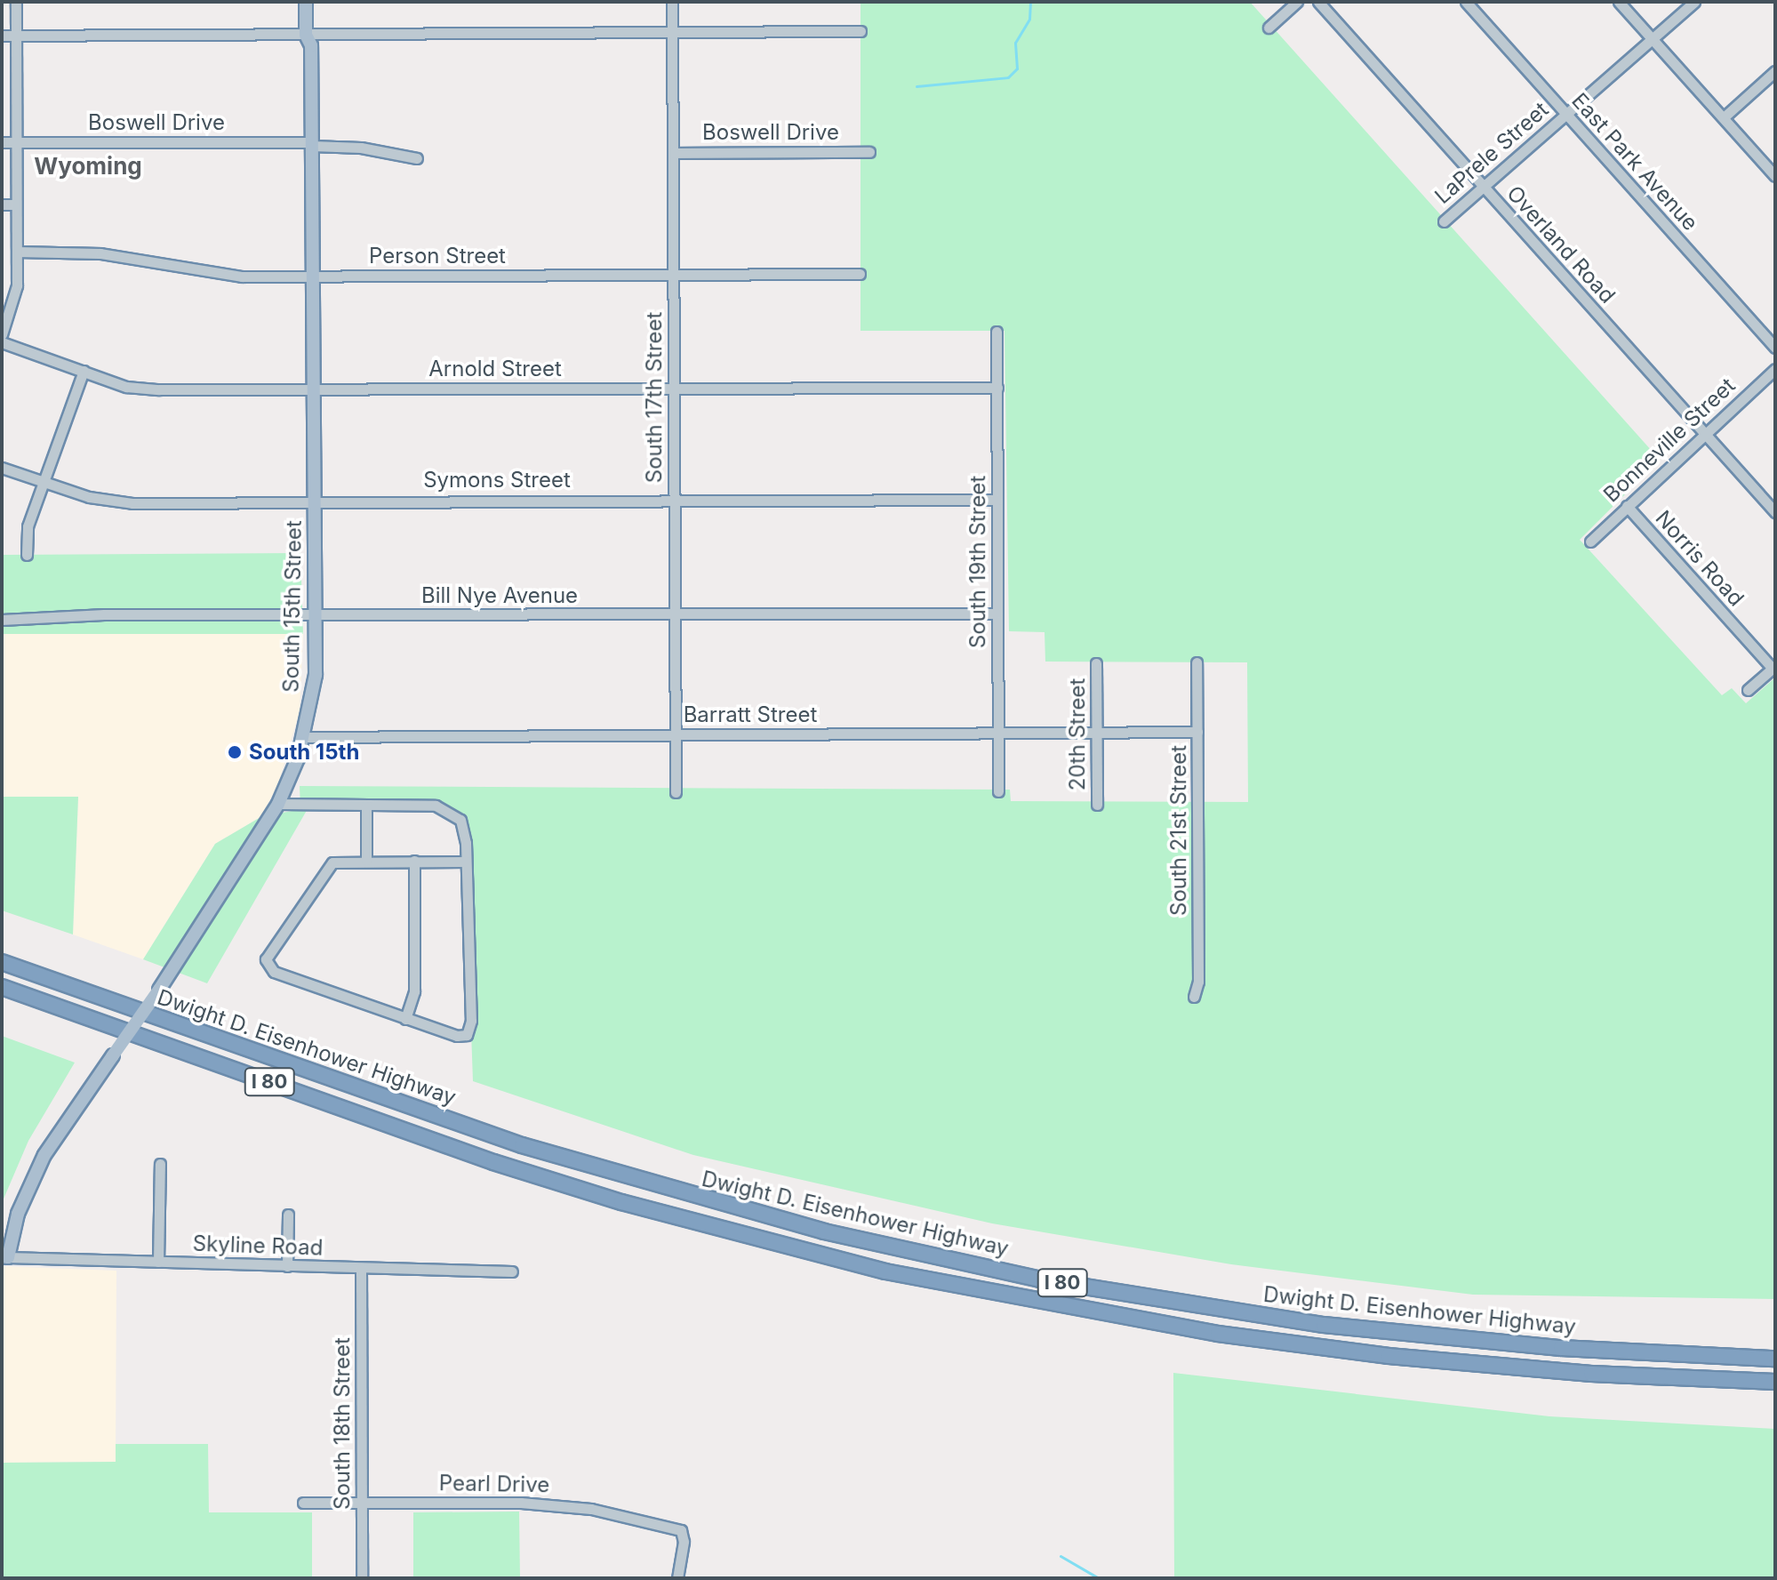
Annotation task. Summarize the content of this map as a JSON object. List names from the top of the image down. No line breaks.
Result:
{"streets":{"highway":["Dwight D. Eisenhower Highway","I 80"],"main road":["South 15th Street"],"street":["Boswell Drive","LaPrele Street","East Park Avenue","Overland Road","Person Street","Arnold Street","South 17th Street","Bonneville Street","Symons Street","Norris Road","South 19th Street","Bill Nye Avenue","Barratt Street","20th Street","South 21st Street","Skyline Road","South 18th Street","Pearl Drive"]},"crossings":[["Boswell Drive","South 17th Street"],["Boswell Drive","South 15th Street"],["LaPrele Street","East Park Avenue"],["LaPrele Street","Overland Road"],["Overland Road","Bonneville Street"],["Person Street","South 17th Street"],["Person Street","South 15th Street"],["Arnold Street","South 17th Street"],["Arnold Street","South 19th Street"],["Arnold Street","South 15th Street"],["South 17th Street","Symons Street"],["South 17th Street","Bill Nye Avenue"],["South 17th Street","Barratt Street"],["Bonneville Street","Norris Road"],["Symons Street","South 19th Street"],["Symons Street","South 15th Street"],["South 19th Street","Bill Nye Avenue"],["South 19th Street","Barratt Street"],["Bill Nye Avenue","South 15th Street"],["South 15th Street","Barratt Street"],["South 15th Street","Skyline Road"],["Barratt Street","20th Street"],["Barratt Street","South 21st Street"],["Skyline Road","South 18th Street"],["South 18th Street","Pearl Drive"]],"districts":["Wyoming"],"places":["South 15th"]}
